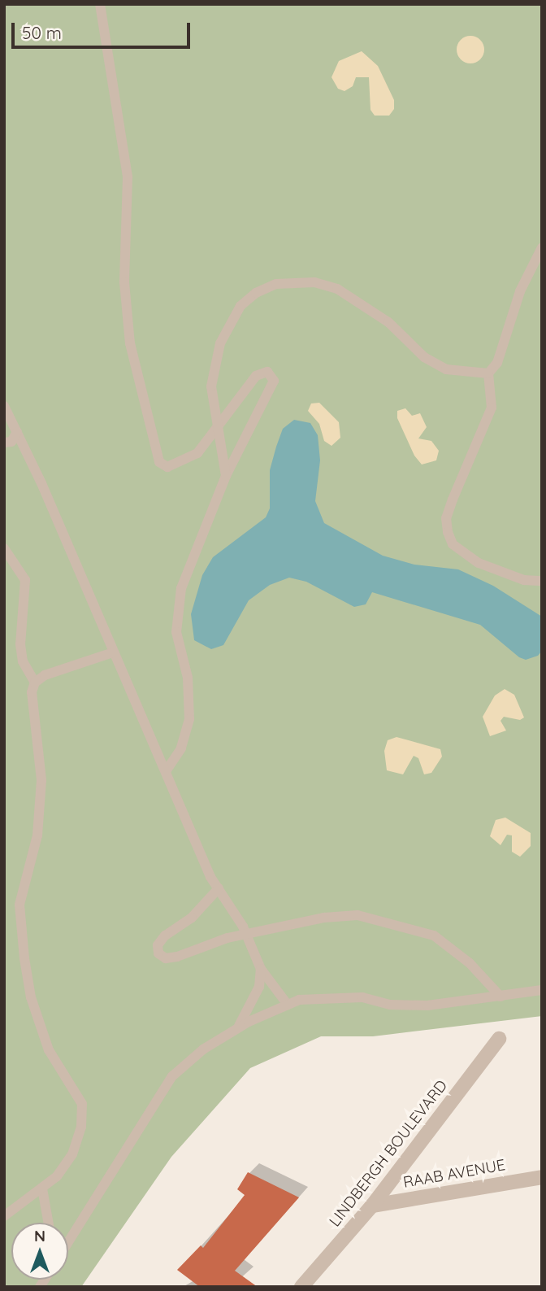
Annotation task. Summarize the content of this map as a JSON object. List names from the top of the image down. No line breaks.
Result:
{"streets":{"street":["LINDBERGH BOULEVARD","RAAB AVENUE"]},"crossings":[["LINDBERGH BOULEVARD","RAAB AVENUE"]],"scale_bar":"50 m","north":"top"}
